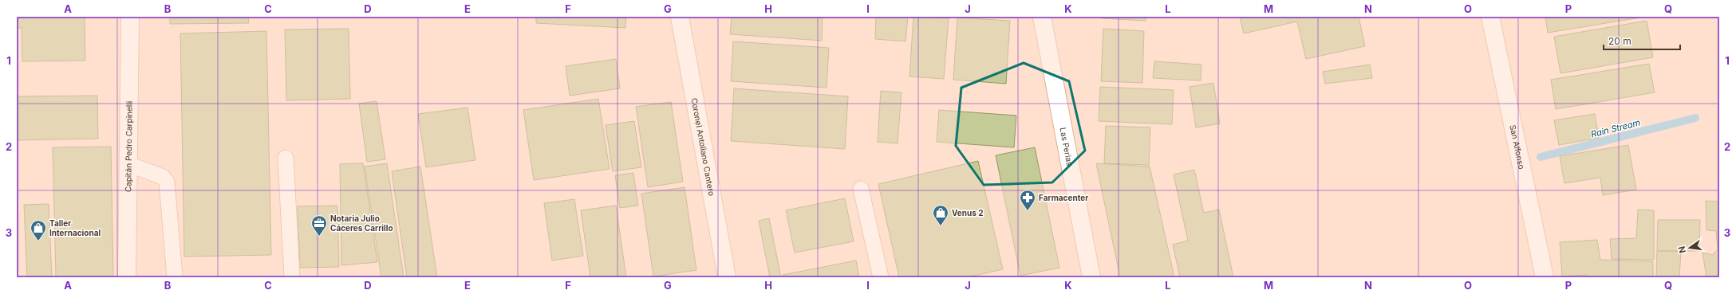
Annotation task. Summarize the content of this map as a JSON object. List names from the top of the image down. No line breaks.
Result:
{"streets":{"street":["Capitán Pedro Carpinelli","Coronel Antoliano Cantero","Las Perlas","San Alfonso"]},"water":["Rain Stream"],"places":{"pharmacy":["Farmacenter"],"shop":["Venus 2","Taller Internacional"],"office":["Notaria Julio Cáceres Carrillo"]},"scale_bar":"20 m","north":"left","grid":{"columns":["A","B","C","D","E","F","G","H","I","J","K","L","M","N","O","P","Q"],"rows":["1","2","3"]}}
